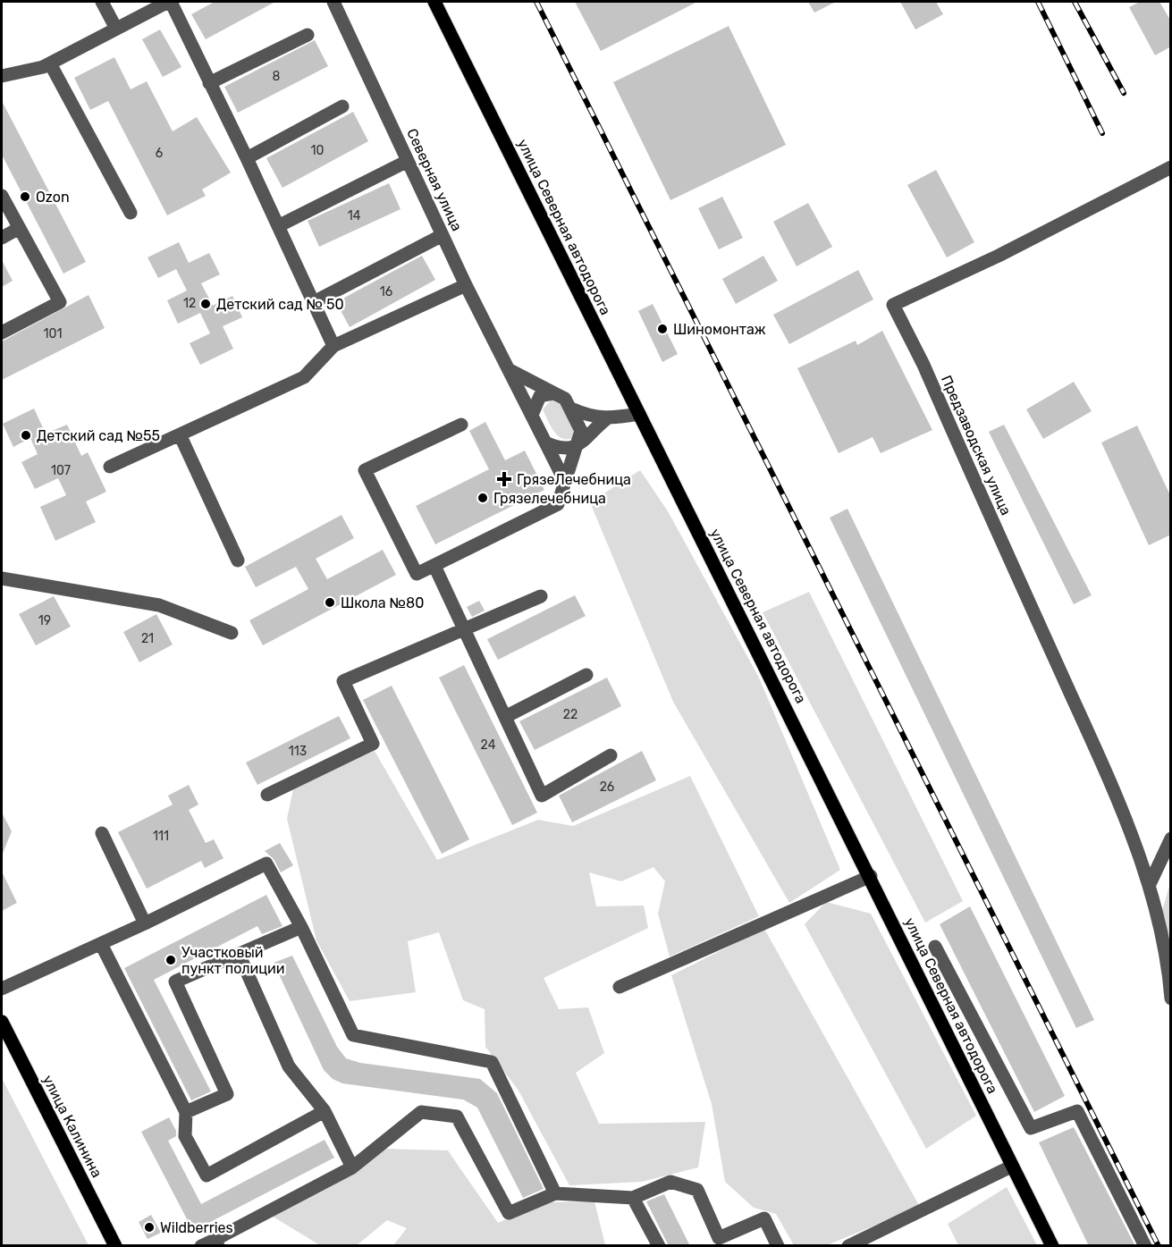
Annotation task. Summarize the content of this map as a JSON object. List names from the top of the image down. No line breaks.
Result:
{"streets":{"main road":["улица Северная автодорога","улица Калинина"],"street":["Северная улица","Предзаводская улица"]},"places":{"other":["Ozon","Детский сад № 50","Шиномонтаж","Детский сад №55","Грязелечебница","Школа №80","Участковый пункт полиции","Wildberries"],"health":["ГрязеЛечебница"]},"house_numbers":["8","10","6","14","16","12","101","107","19","21","22","24","113","26","111"]}
